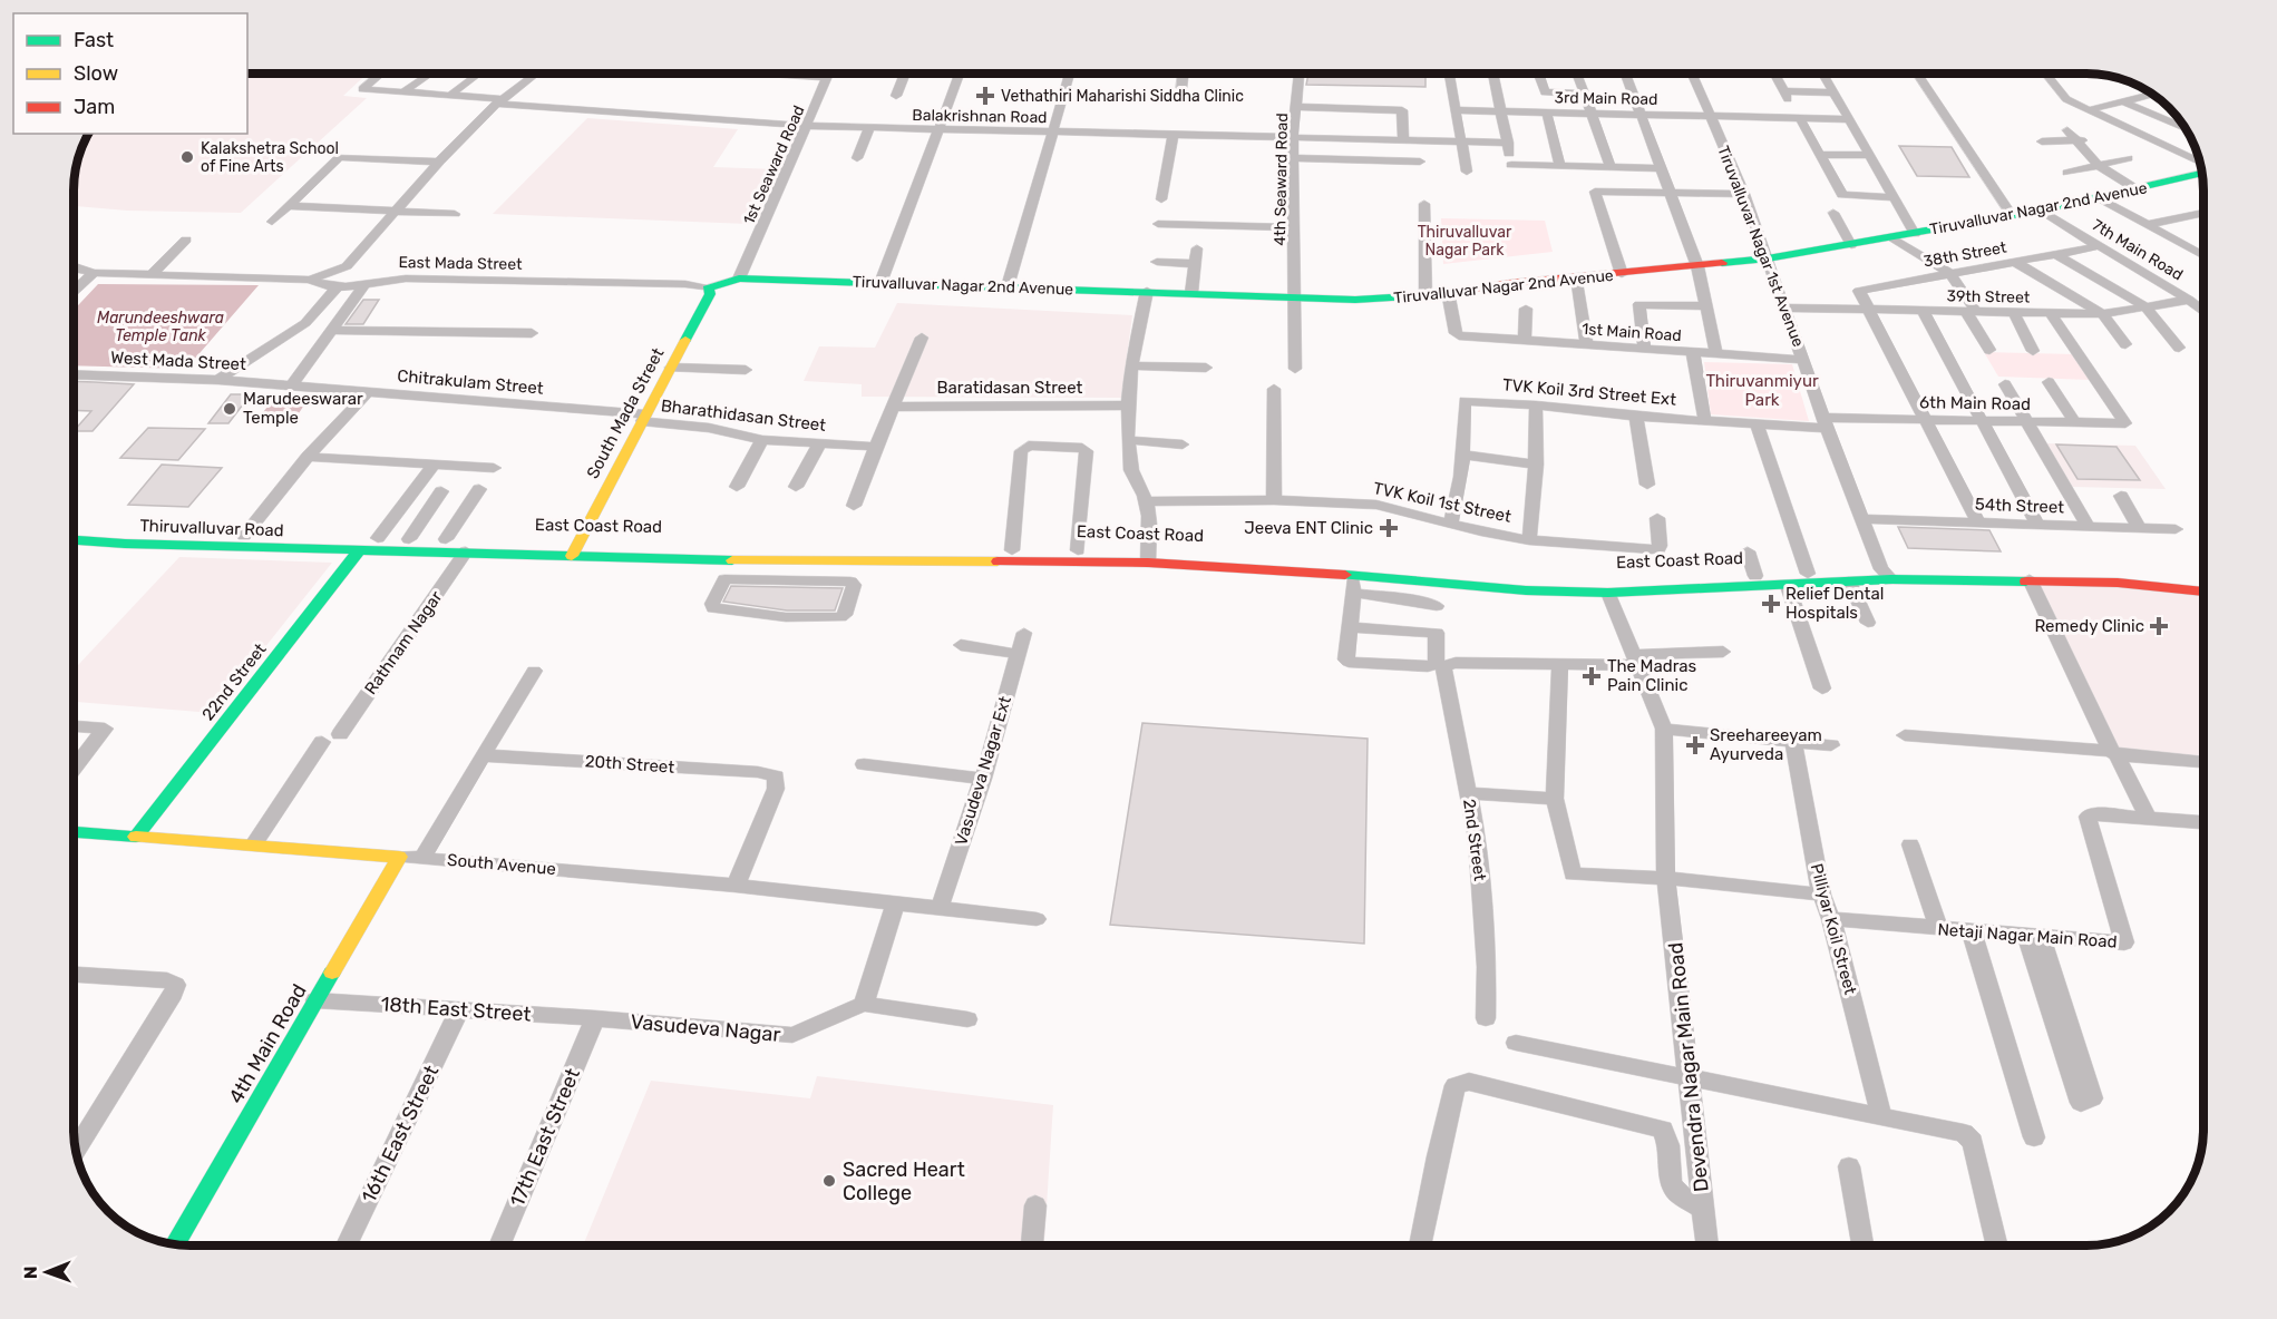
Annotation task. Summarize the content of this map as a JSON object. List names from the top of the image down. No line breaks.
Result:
{"streets":{"main road":["Tiruvalluvar Nagar 2nd Avenue","South Mada Street","East Coast Road","Thiruvalluvar Road","22nd Street","South Avenue","4th Main Road"],"street":["3rd Main Road","Balakrishnan Road","1st Seaward Road","4th Seaward Road","Tiruvalluvar Nagar 1st Avenue","7th Main Road","38th Street","East Mada Street","39th Street","1st Main Road","West Mada Street","Chitrakulam Street","Baratidasan Street","TVK Koil 3rd Street Ext","6th Main Road","Bharathidasan Street","TVK Koil 1st Street","54th Street","Rathnam Nagar","20th Street","Vasudeva Nagar Ext","2nd Street","Pilliyar Koil Street","Netaji Nagar Main Road","18th East Street","Vasudeva Nagar","Devendra Nagar Main Road","16th East Street","17th East Street"]},"crossings":[["3rd Main Road","Tiruvalluvar Nagar 1st Avenue"],["Balakrishnan Road","1st Seaward Road"],["Balakrishnan Road","4th Seaward Road"],["1st Seaward Road","Tiruvalluvar Nagar 2nd Avenue"],["4th Seaward Road","Tiruvalluvar Nagar 2nd Avenue"],["Tiruvalluvar Nagar 2nd Avenue","Tiruvalluvar Nagar 1st Avenue"],["Tiruvalluvar Nagar 2nd Avenue","7th Main Road"],["Tiruvalluvar Nagar 2nd Avenue","East Mada Street"],["Tiruvalluvar Nagar 2nd Avenue","1st Main Road"],["Tiruvalluvar Nagar 2nd Avenue","South Mada Street"],["Tiruvalluvar Nagar 1st Avenue","39th Street"],["Tiruvalluvar Nagar 1st Avenue","1st Main Road"],["Tiruvalluvar Nagar 1st Avenue","TVK Koil 3rd Street Ext"],["Tiruvalluvar Nagar 1st Avenue","6th Main Road"],["Tiruvalluvar Nagar 1st Avenue","54th Street"],["Tiruvalluvar Nagar 1st Avenue","East Coast Road"],["7th Main Road","38th Street"],["7th Main Road","39th Street"],["38th Street","39th Street"],["East Mada Street","South Mada Street"],["39th Street","6th Main Road"],["West Mada Street","Chitrakulam Street"],["Chitrakulam Street","South Mada Street"],["Chitrakulam Street","Bharathidasan Street"],["TVK Koil 3rd Street Ext","6th Main Road"],["South Mada Street","Bharathidasan Street"],["South Mada Street","East Coast Road"],["East Coast Road","Thiruvalluvar Road"],["East Coast Road","Rathnam Nagar"],["East Coast Road","22nd Street"],["Thiruvalluvar Road","22nd Street"],["22nd Street","South Avenue"],["20th Street","South Avenue"],["Vasudeva Nagar Ext","South Avenue"],["South Avenue","4th Main Road"],["Pilliyar Koil Street","Netaji Nagar Main Road"],["18th East Street","Vasudeva Nagar"],["18th East Street","4th Main Road"],["18th East Street","16th East Street"],["18th East Street","17th East Street"],["Vasudeva Nagar","17th East Street"]],"water":["Marundeeshwara Temple Tank"],"parks":["Thiruvalluvar Nagar Park","Thiruvanmiyur Park"],"places":{"health":["Vethathiri Maharishi Siddha Clinic","Jeeva ENT Clinic","Relief Dental Hospitals","Remedy Clinic","The Madras Pain Clinic","Sreehareeyam Ayurveda"],"other":["Kalakshetra School of Fine Arts","Marudeeswarar Temple","Sacred Heart College"]},"legend":["Fast","Slow","Jam"],"north":"left"}
